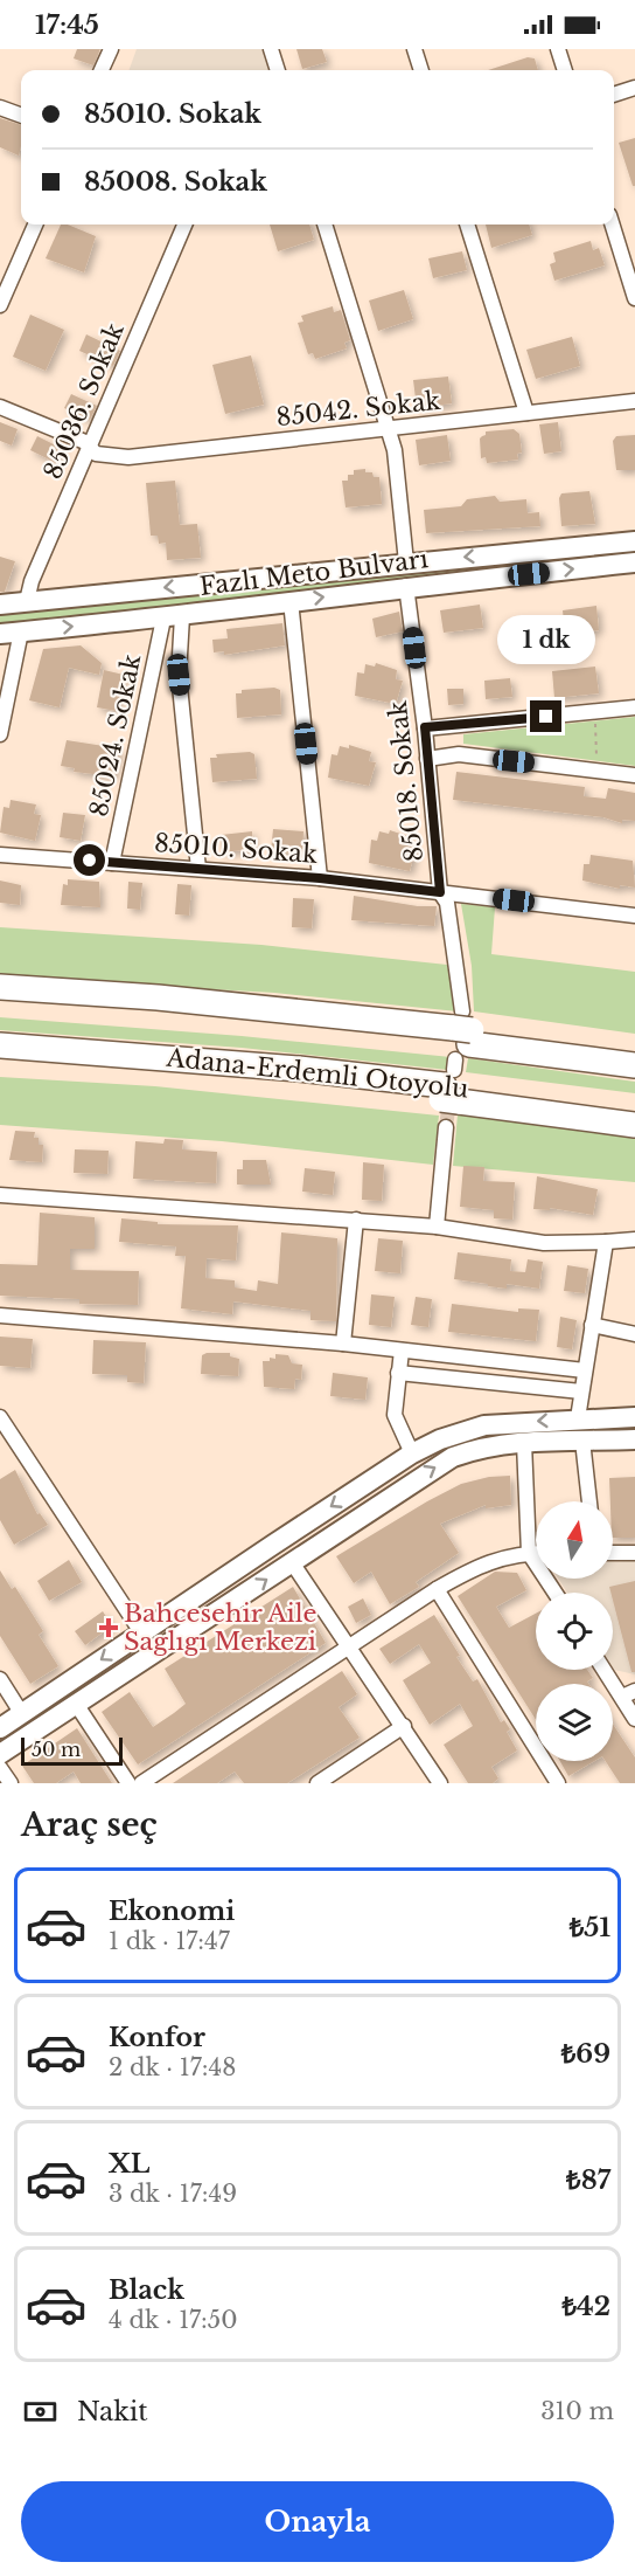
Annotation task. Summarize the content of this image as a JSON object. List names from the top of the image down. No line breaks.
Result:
{"streets":{"highway":["Adana-Erdemli Otoyolu"],"main road":["Fazlı Meto Bulvarı"],"street":["85036. Sokak","85042. Sokak","85024. Sokak","85018. Sokak","85010. Sokak"]},"crossings":[["85036. Sokak","85042. Sokak"],["85036. Sokak","Fazlı Meto Bulvarı"],["Fazlı Meto Bulvarı","85024. Sokak"],["Fazlı Meto Bulvarı","85018. Sokak"],["85024. Sokak","85010. Sokak"],["85018. Sokak","85010. Sokak"],["85018. Sokak","Adana-Erdemli Otoyolu"]],"places":{"health":["Bahcesehir Aile Saglıgı Merkezi"]},"scale_bar":"50 m","north":"top","page":{"status":"17:45","banner":["85010. Sokak","85008. Sokak"],"bubble":"1 dk","scale":"50 m","heading":"Araç seç","list":[{"name":"Ekonomi","note":"1 dk · 17:47","value":"₺51"},{"name":"Konfor","note":"2 dk · 17:48","value":"₺69"},{"name":"XL","note":"3 dk · 17:49","value":"₺87"},{"name":"Black","note":"4 dk · 17:50","value":"₺42"}],"pay":["Nakit","310 m"],"buttons":"Onayla"}}
